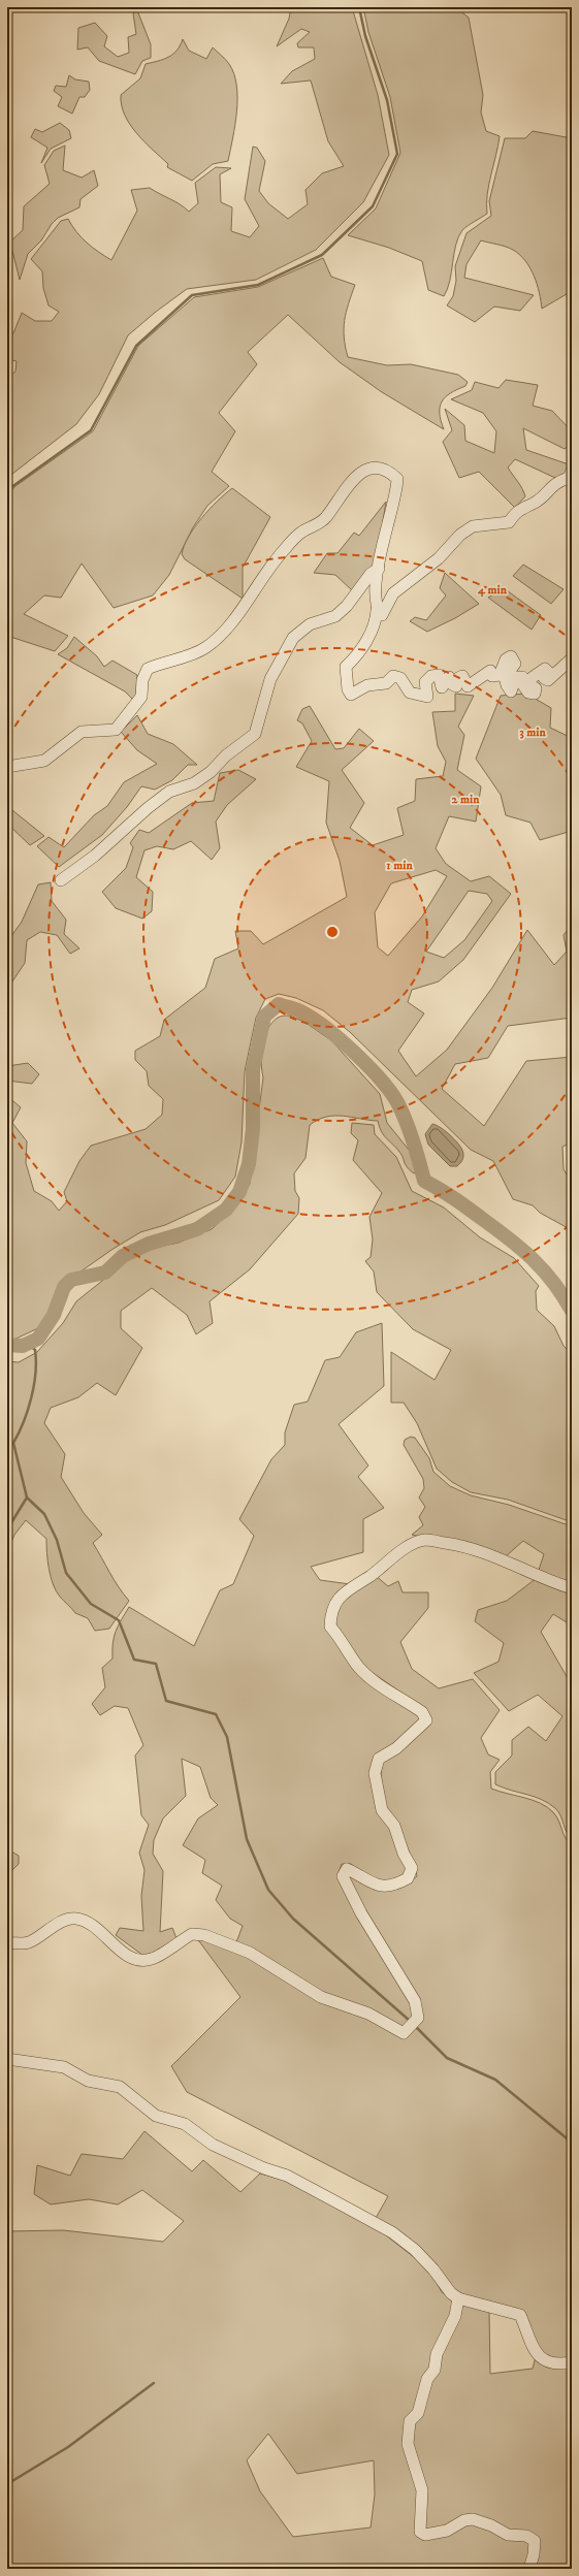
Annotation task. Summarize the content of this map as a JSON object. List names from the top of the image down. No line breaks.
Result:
{"rings":["4 min","3 min","2 min","1 min"]}
